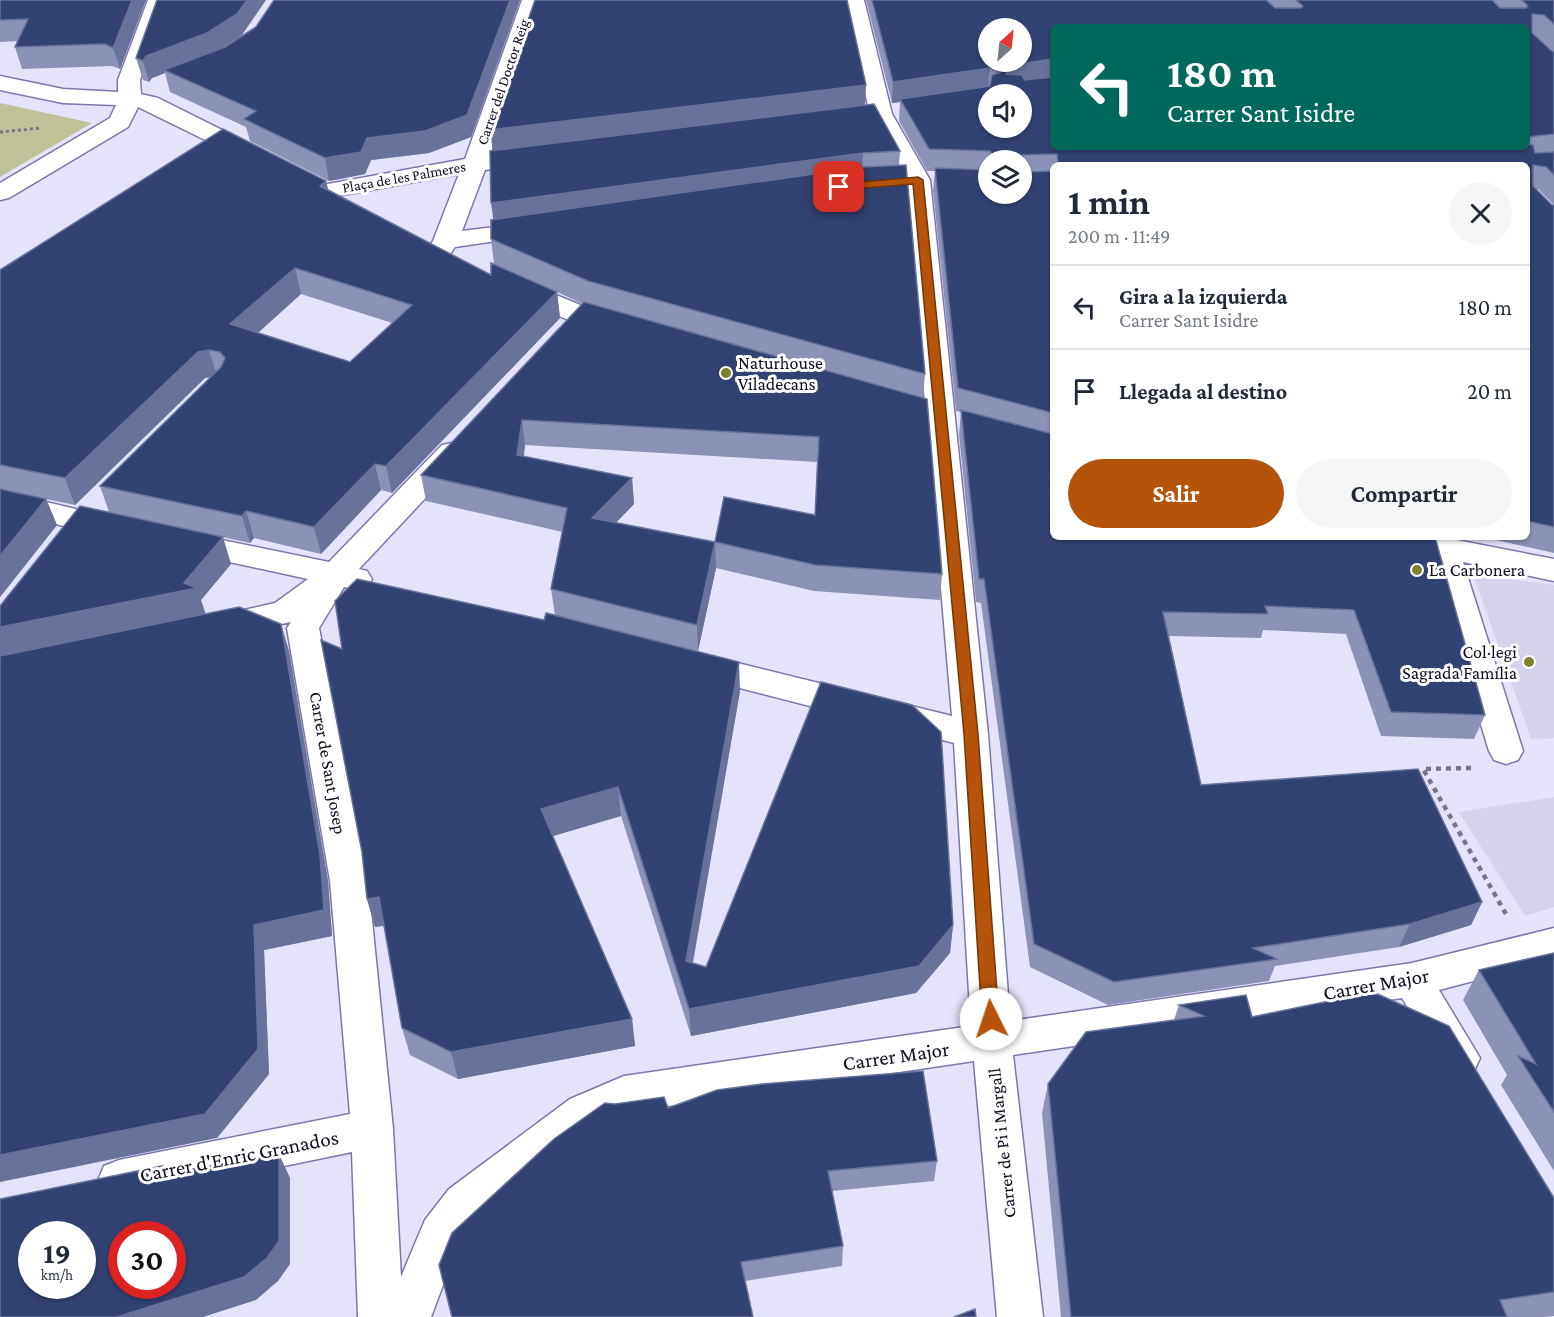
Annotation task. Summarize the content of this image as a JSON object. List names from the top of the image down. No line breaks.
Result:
{"streets":{"street":["Carrer del Doctor Reig","Plaça de les Palmeres","Carrer de Sant Josep","Carrer Major","Carrer de Pi i Margall","Carrer d'Enric Granados"]},"crossings":[["Carrer del Doctor Reig","Plaça de les Palmeres"],["Carrer de Sant Josep","Carrer d'Enric Granados"],["Carrer Major","Carrer de Pi i Margall"]],"places":["Naturhouse Viladecans","La Carbonera","Col·legi Sagrada Família"],"north":"top right","page":{"turn":["180 m","Carrer Sant Isidre"],"heading":["1 min","200 m · 11:49"],"list":[{"name":"Gira a la izquierda","note":"Carrer Sant Isidre","value":"180 m"},{"name":"Llegada al destino","value":"20 m"}],"buttons":["Salir","Compartir"],"speed":"19 km/h","limit":"30"}}
